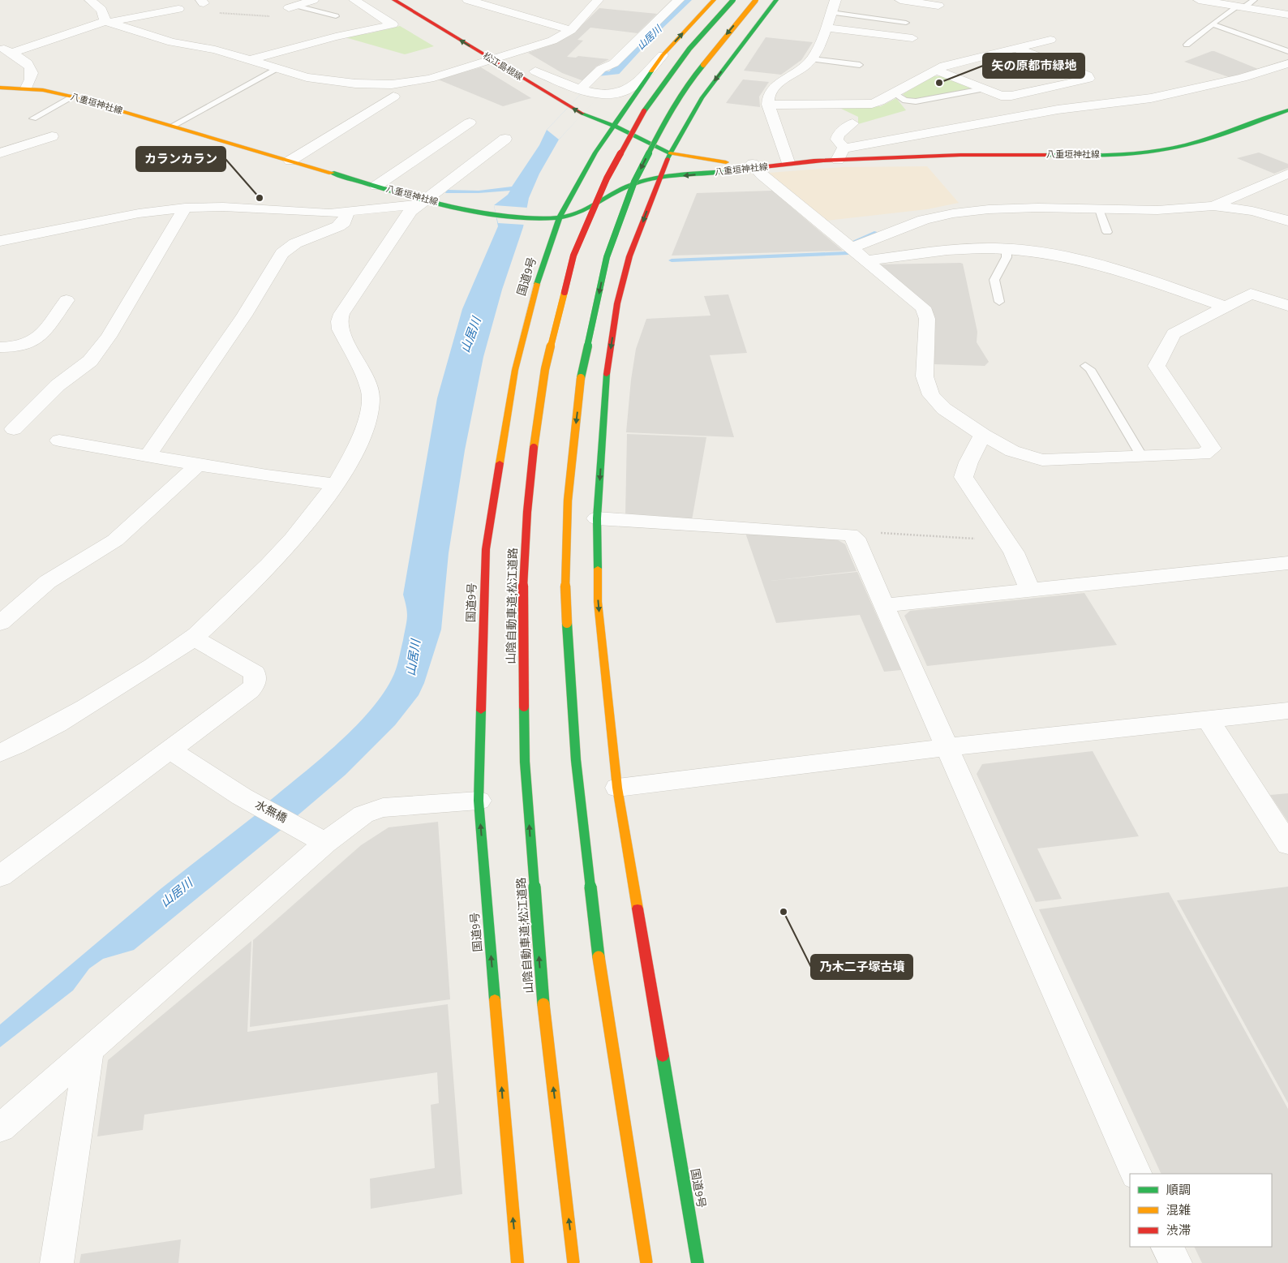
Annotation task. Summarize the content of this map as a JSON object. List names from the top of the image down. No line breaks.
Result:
{"streets":{"main road":["松江島根線","八重垣神社線","国道9号","山陰自動車道;松江道路"],"street":["水無橋"]},"crossings":[["松江島根線","八重垣神社線"],["松江島根線","国道9号"],["八重垣神社線","国道9号"]],"one_way":["松江島根線"],"water":["山居川"],"places":["矢の原都市緑地","カランカラン","乃木二子塚古墳"],"legend":["順調","混雑","渋滞"]}
